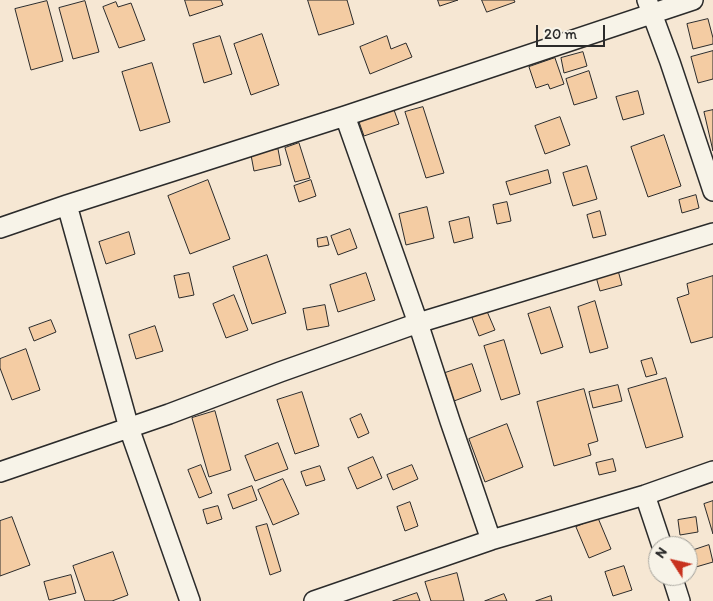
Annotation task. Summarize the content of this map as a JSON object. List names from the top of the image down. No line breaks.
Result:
{"scale_bar":"20 m","north":"top left"}
